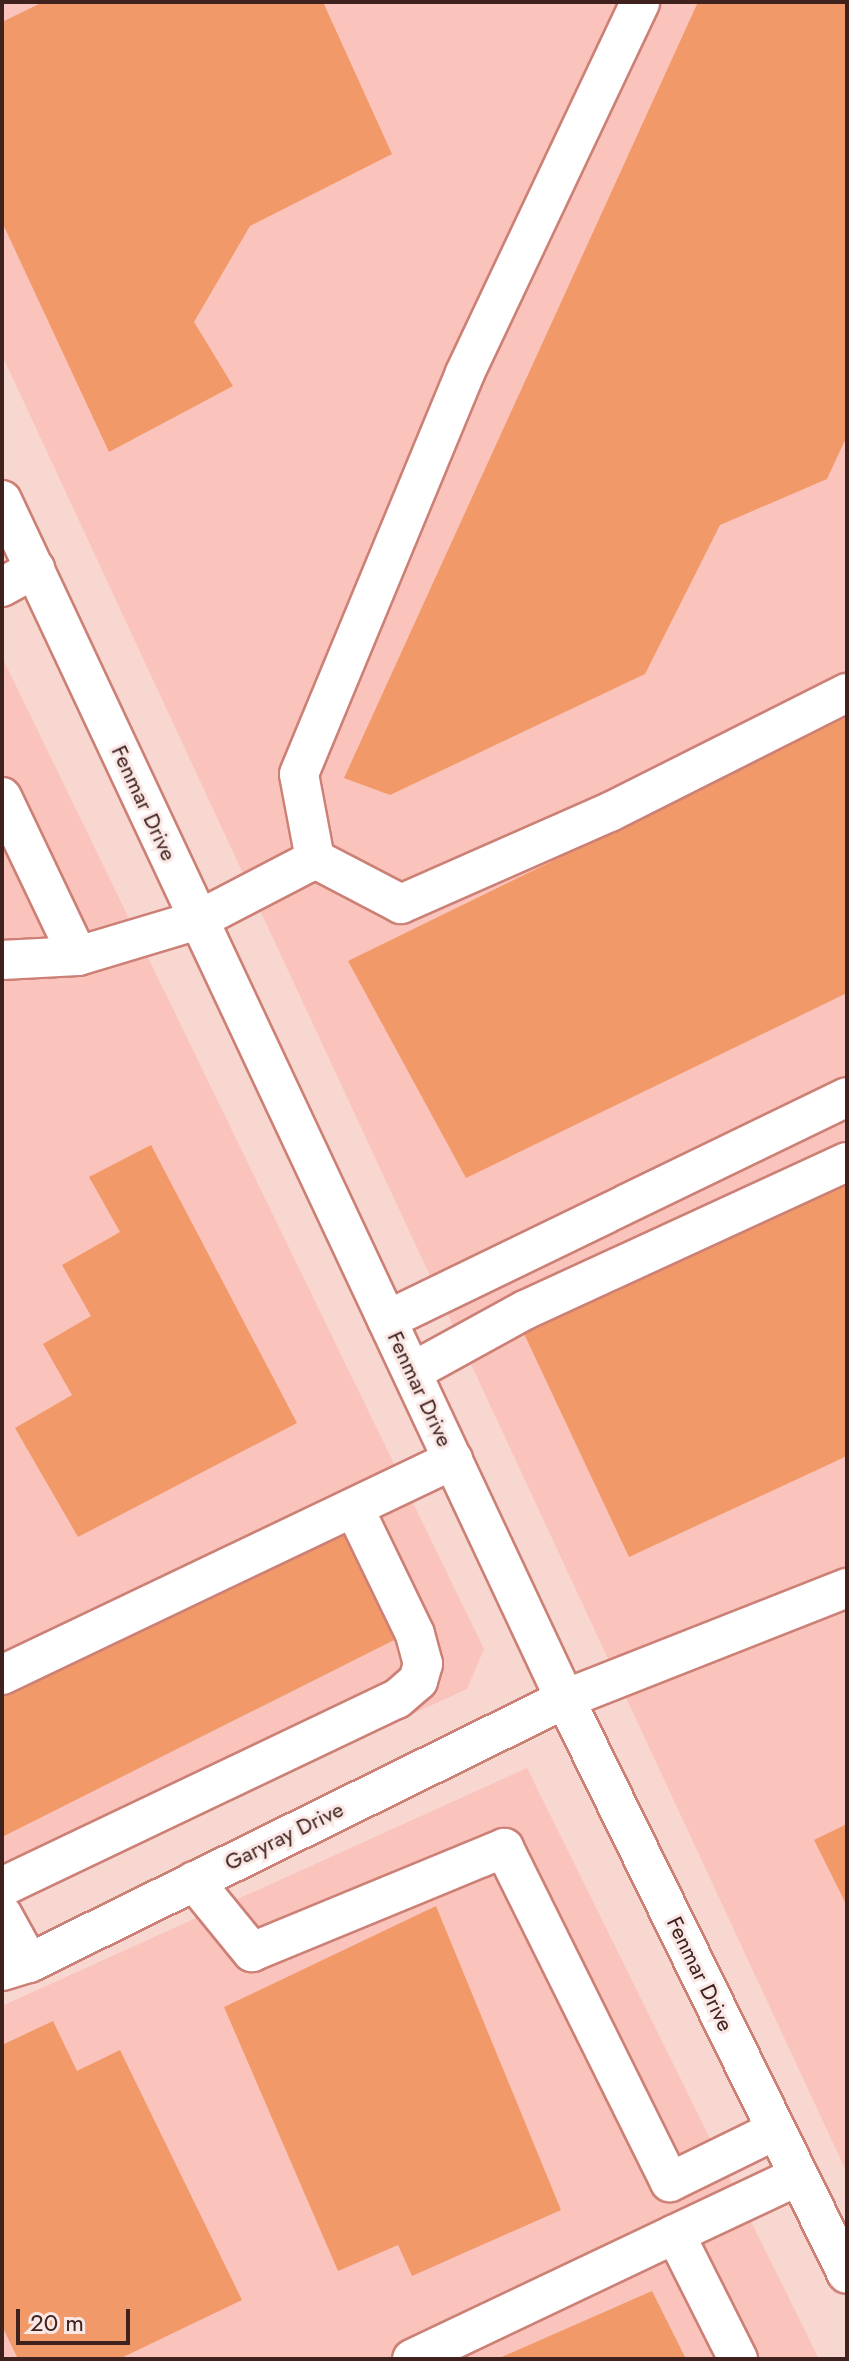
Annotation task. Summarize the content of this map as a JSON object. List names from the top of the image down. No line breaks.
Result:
{"streets":{"street":["Fenmar Drive","Garyray Drive"]},"crossings":[["Fenmar Drive","Garyray Drive"]],"scale_bar":"20 m"}
